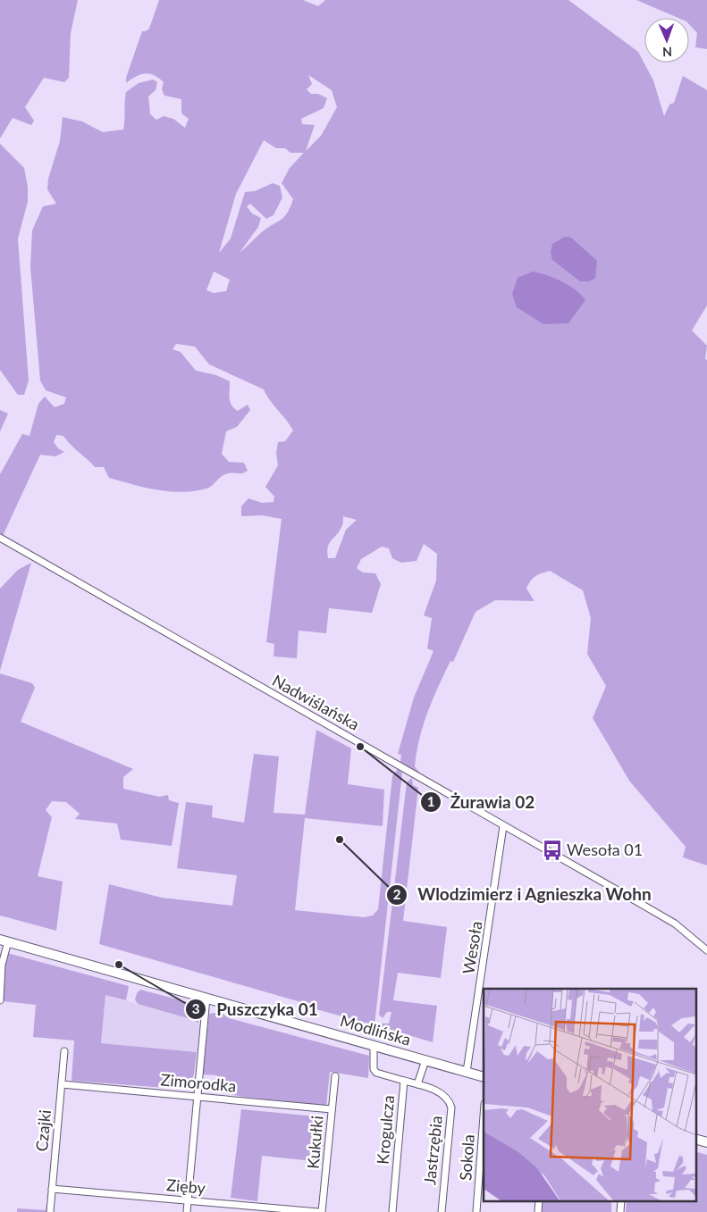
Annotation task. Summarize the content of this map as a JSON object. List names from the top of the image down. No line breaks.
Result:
{"streets":{"main road":["Modlińska"],"street":["Nadwiślańska","Wesoła","Zimorodka","Krogulcza","Czajki","Kukułki","Jastrzębia","Sokola","Zięby"]},"crossings":[["Nadwiślańska","Wesoła"],["Wesoła","Modlińska"],["Modlińska","Krogulcza"],["Zimorodka","Czajki"],["Zimorodka","Kukułki"],["Krogulcza","Jastrzębia"],["Czajki","Zięby"]],"places":{"other":["Żurawia 02","Wlodzimierz i Agnieszka Wohn","Puszczyka 01"],"bus stop":["Wesoła 01"]},"north":"bottom"}
